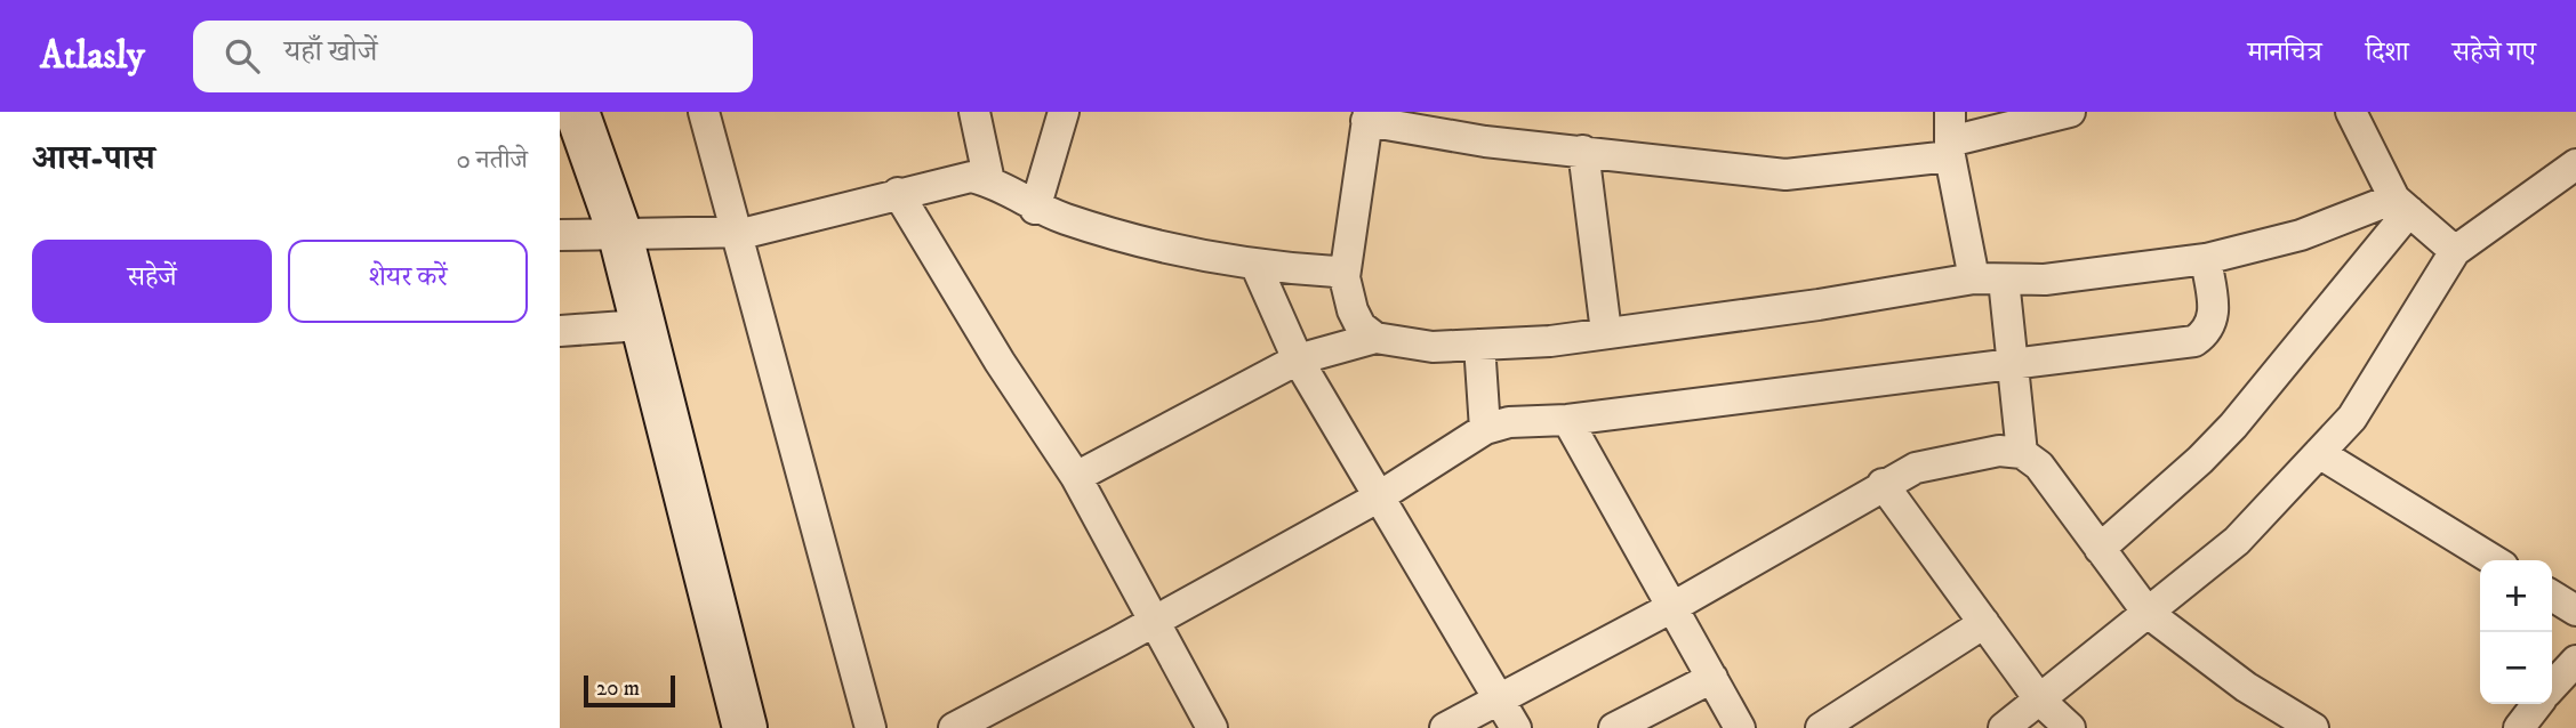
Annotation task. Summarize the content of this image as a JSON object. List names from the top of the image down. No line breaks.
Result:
{"scale_bar":"20 m","page":{"header":"Atlasly","search":"यहाँ खोजें","nav":["मानचित्र","दिशा","सहेजे गए"],"heading":["आस-पास","0 नतीजे"],"buttons":["सहेजें","शेयर करें"],"map_buttons":["+","−"],"scale":"20 m"}}
